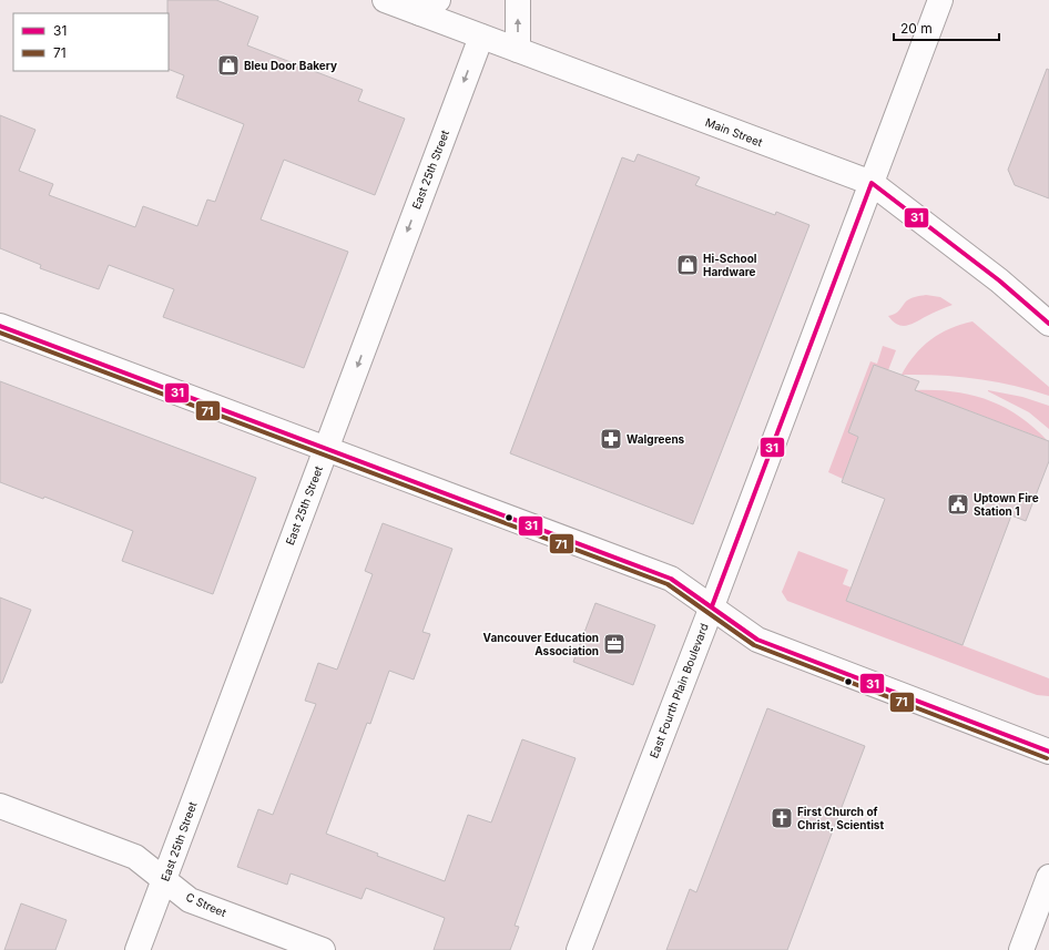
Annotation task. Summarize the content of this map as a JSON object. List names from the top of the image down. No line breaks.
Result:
{"streets":{"street":["Main Street","East 25th Street","East Fourth Plain Boulevard","C Street"]},"crossings":[["Main Street","East 25th Street"],["Main Street","East Fourth Plain Boulevard"],["East 25th Street","C Street"]],"one_way":["East 25th Street"],"places":{"shop":["Bleu Door Bakery","Hi-School Hardware"],"pharmacy":["Walgreens"],"public building":["Uptown Fire Station 1"],"office":["Vancouver Education Association"],"church":["First Church of Christ, Scientist"]},"lines":["transit line 31","transit line 71"],"legend":["31","71"],"scale_bar":"20 m"}
